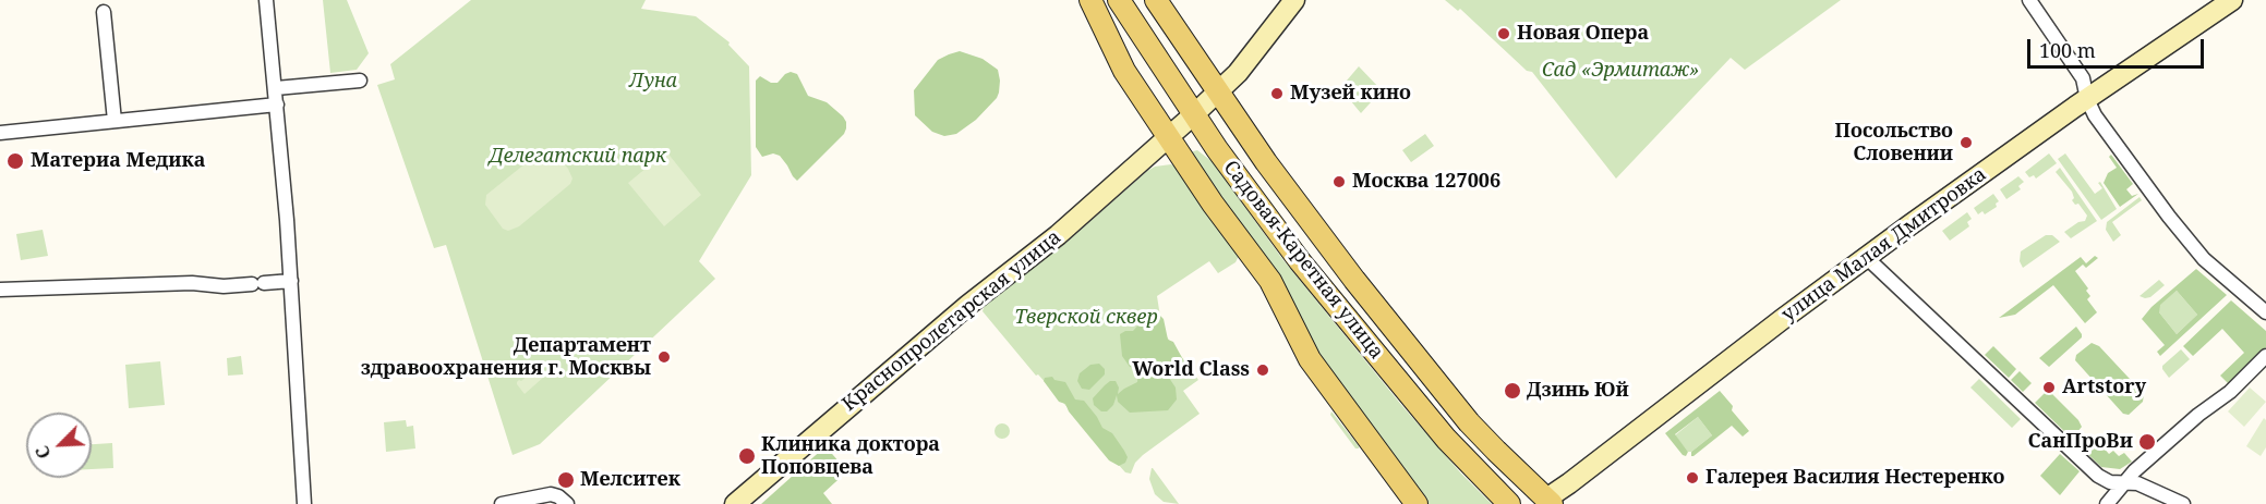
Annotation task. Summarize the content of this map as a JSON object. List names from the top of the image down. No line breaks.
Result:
{"streets":{"main road":["Садовая-Каретная улица"],"street":["улица Малая Дмитровка","Краснопролетарская улица"]},"crossings":[["улица Малая Дмитровка","Садовая-Каретная улица"],["Садовая-Каретная улица","Краснопролетарская улица"]],"parks":["Сад «Эрмитаж»","Луна","Делегатский парк","Тверской сквер"],"places":["Новая Опера","Музей кино","Посольство Словении","Материа Медика","Москва 127006","Департамент здравоохранения г. Москвы","World Class","Artstory","Дзинь Юй","СанПроВи","Клиника доктора Поповцева","Галерея Василия Нестеренко","Мелситек"],"scale_bar":"100 m","north":"bottom left"}
